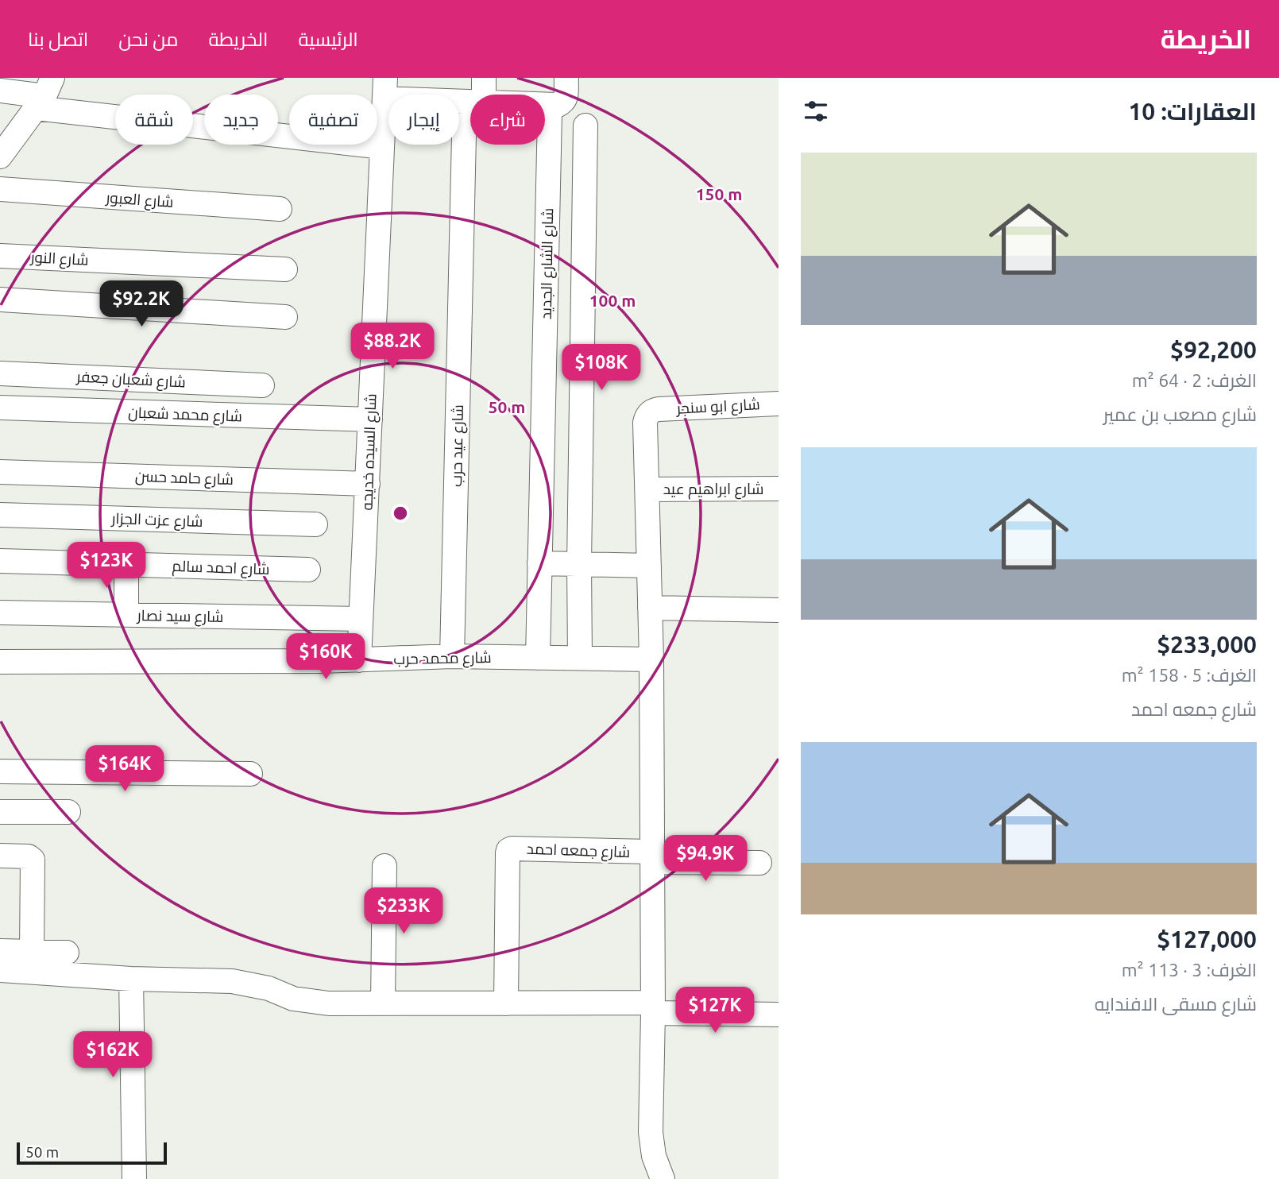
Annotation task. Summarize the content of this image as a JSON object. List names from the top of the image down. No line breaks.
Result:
{"streets":{"street":["شارع العبور","شارع النور","شارع الشارع الجديد","شارع شعبان جعفر","شارع ابو سنجر","شارع محمد شعبان","شارع عيد حرب","شارع السيده خديجه","شارع حامد حسن","شارع ابراهيم عيد","شارع عزت الجزار","شارع احمد سالم","شارع سيد نصار","شارع محمد حرب","شارع جمعه احمد"]},"crossings":[["شارع الشارع الجديد","شارع محمد حرب"],["شارع ابو سنجر","شارع ابراهيم عيد"],["شارع محمد شعبان","شارع السيده خديجه"],["شارع عيد حرب","شارع محمد حرب"],["شارع السيده خديجه","شارع حامد حسن"],["شارع السيده خديجه","شارع سيد نصار"],["شارع السيده خديجه","شارع محمد حرب"]],"scale_bar":"50 m","page":{"header":"الخريطة","nav":["الرئيسية","الخريطة","من نحن","اتصل بنا"],"heading":"العقارات: 10","chip":["شراء","إيجار","تصفية","جديد","شقة"],"list":[{"name":"$92,200","note":"الغرف: 2 · 64 m² · شارع مصعب بن عمير"},{"name":"$233,000","note":"الغرف: 5 · 158 m² · شارع جمعه احمد"},{"name":"$127,000","note":"الغرف: 3 · 113 m² · شارع مسقى الافندايه"}],"price":["$92.2K","$88.2K","$108K","$123K","$160K","$164K","$94.9K","$233K","$127K","$162K"],"scale":"50 m"},"rings":["150 m","100 m","50 m"]}
